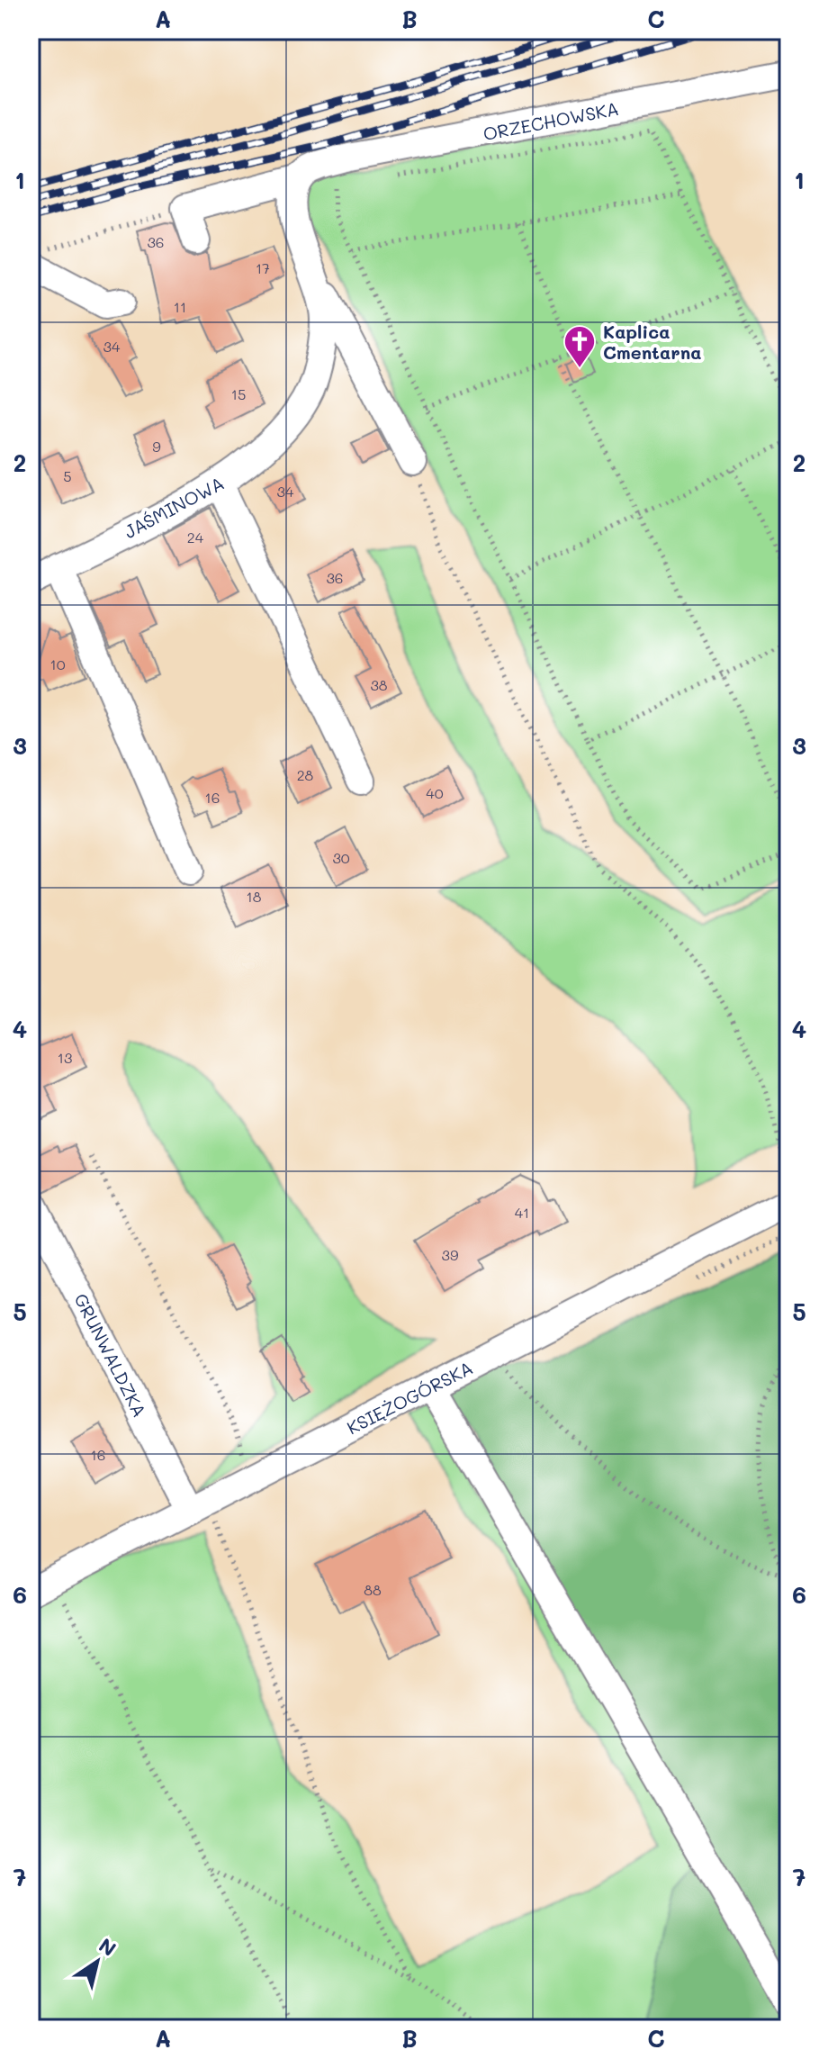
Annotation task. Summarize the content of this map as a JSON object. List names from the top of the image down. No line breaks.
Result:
{"streets":{"street":["ORZECHOWSKA","JAŚMINOWA","GRUNWALDZKA","KSIĘŻOGÓRSKA"]},"crossings":[["ORZECHOWSKA","JAŚMINOWA"],["GRUNWALDZKA","KSIĘŻOGÓRSKA"]],"places":{"church":["Kaplica Cmentarna"]},"house_numbers":["36","17","11","34","15","9","5","34","24","36","10","38","28","40","16","30","18","13","41","39","16","88"],"north":"top right","grid":{"columns":["A","B","C"],"rows":["1","2","3","4","5","6","7"]}}
